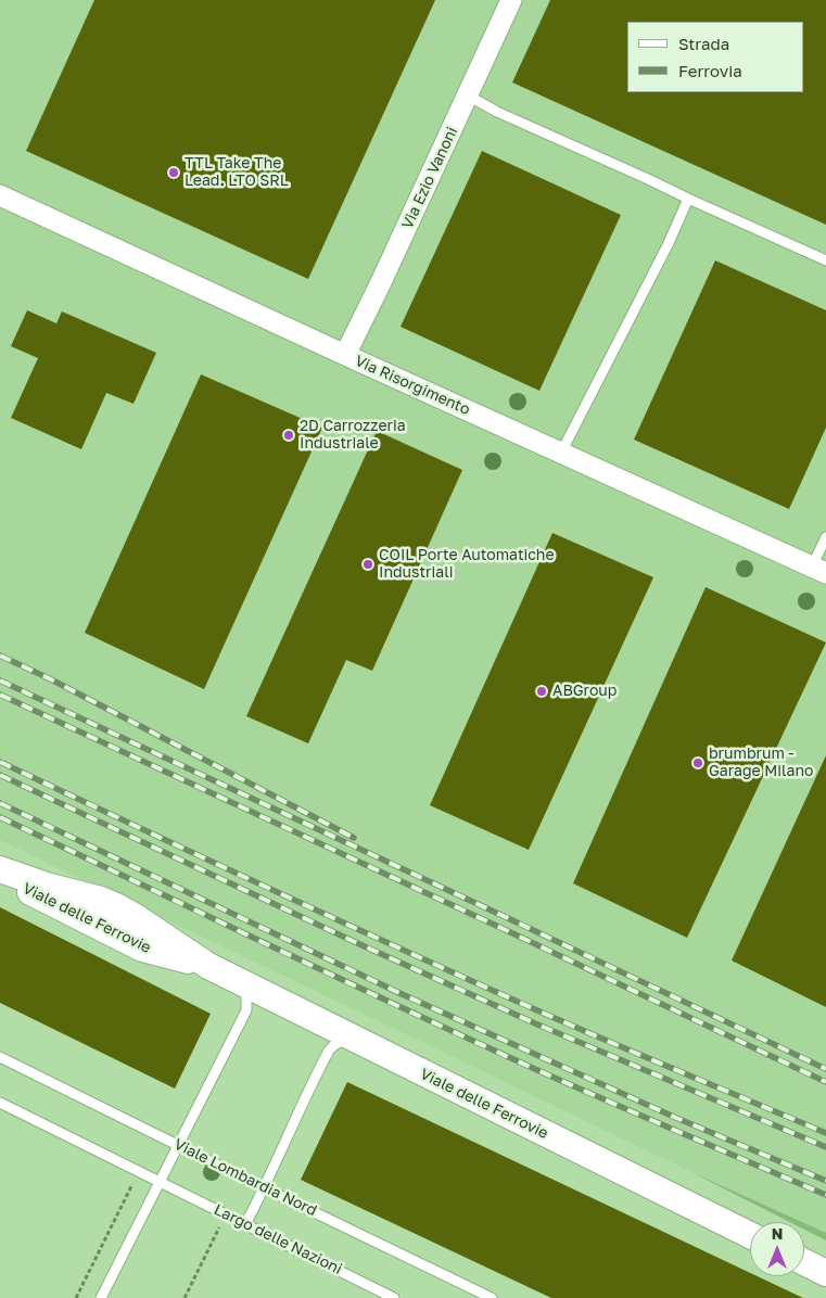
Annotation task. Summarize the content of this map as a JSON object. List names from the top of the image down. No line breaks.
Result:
{"streets":{"street":["Via Ezio Vanoni","Via Risorgimento","Viale delle Ferrovie"],"lane":["Viale Lombardia Nord","Largo delle Nazioni"]},"crossings":[["Via Ezio Vanoni","Via Risorgimento"]],"places":["TTL Take The Lead. LTO SRL","2D Carrozzeria Industriale","COIL Porte Automatiche Industriali","ABGroup","brumbrum - Garage Milano"],"legend":["Strada","Ferrovia"],"north":"top"}
